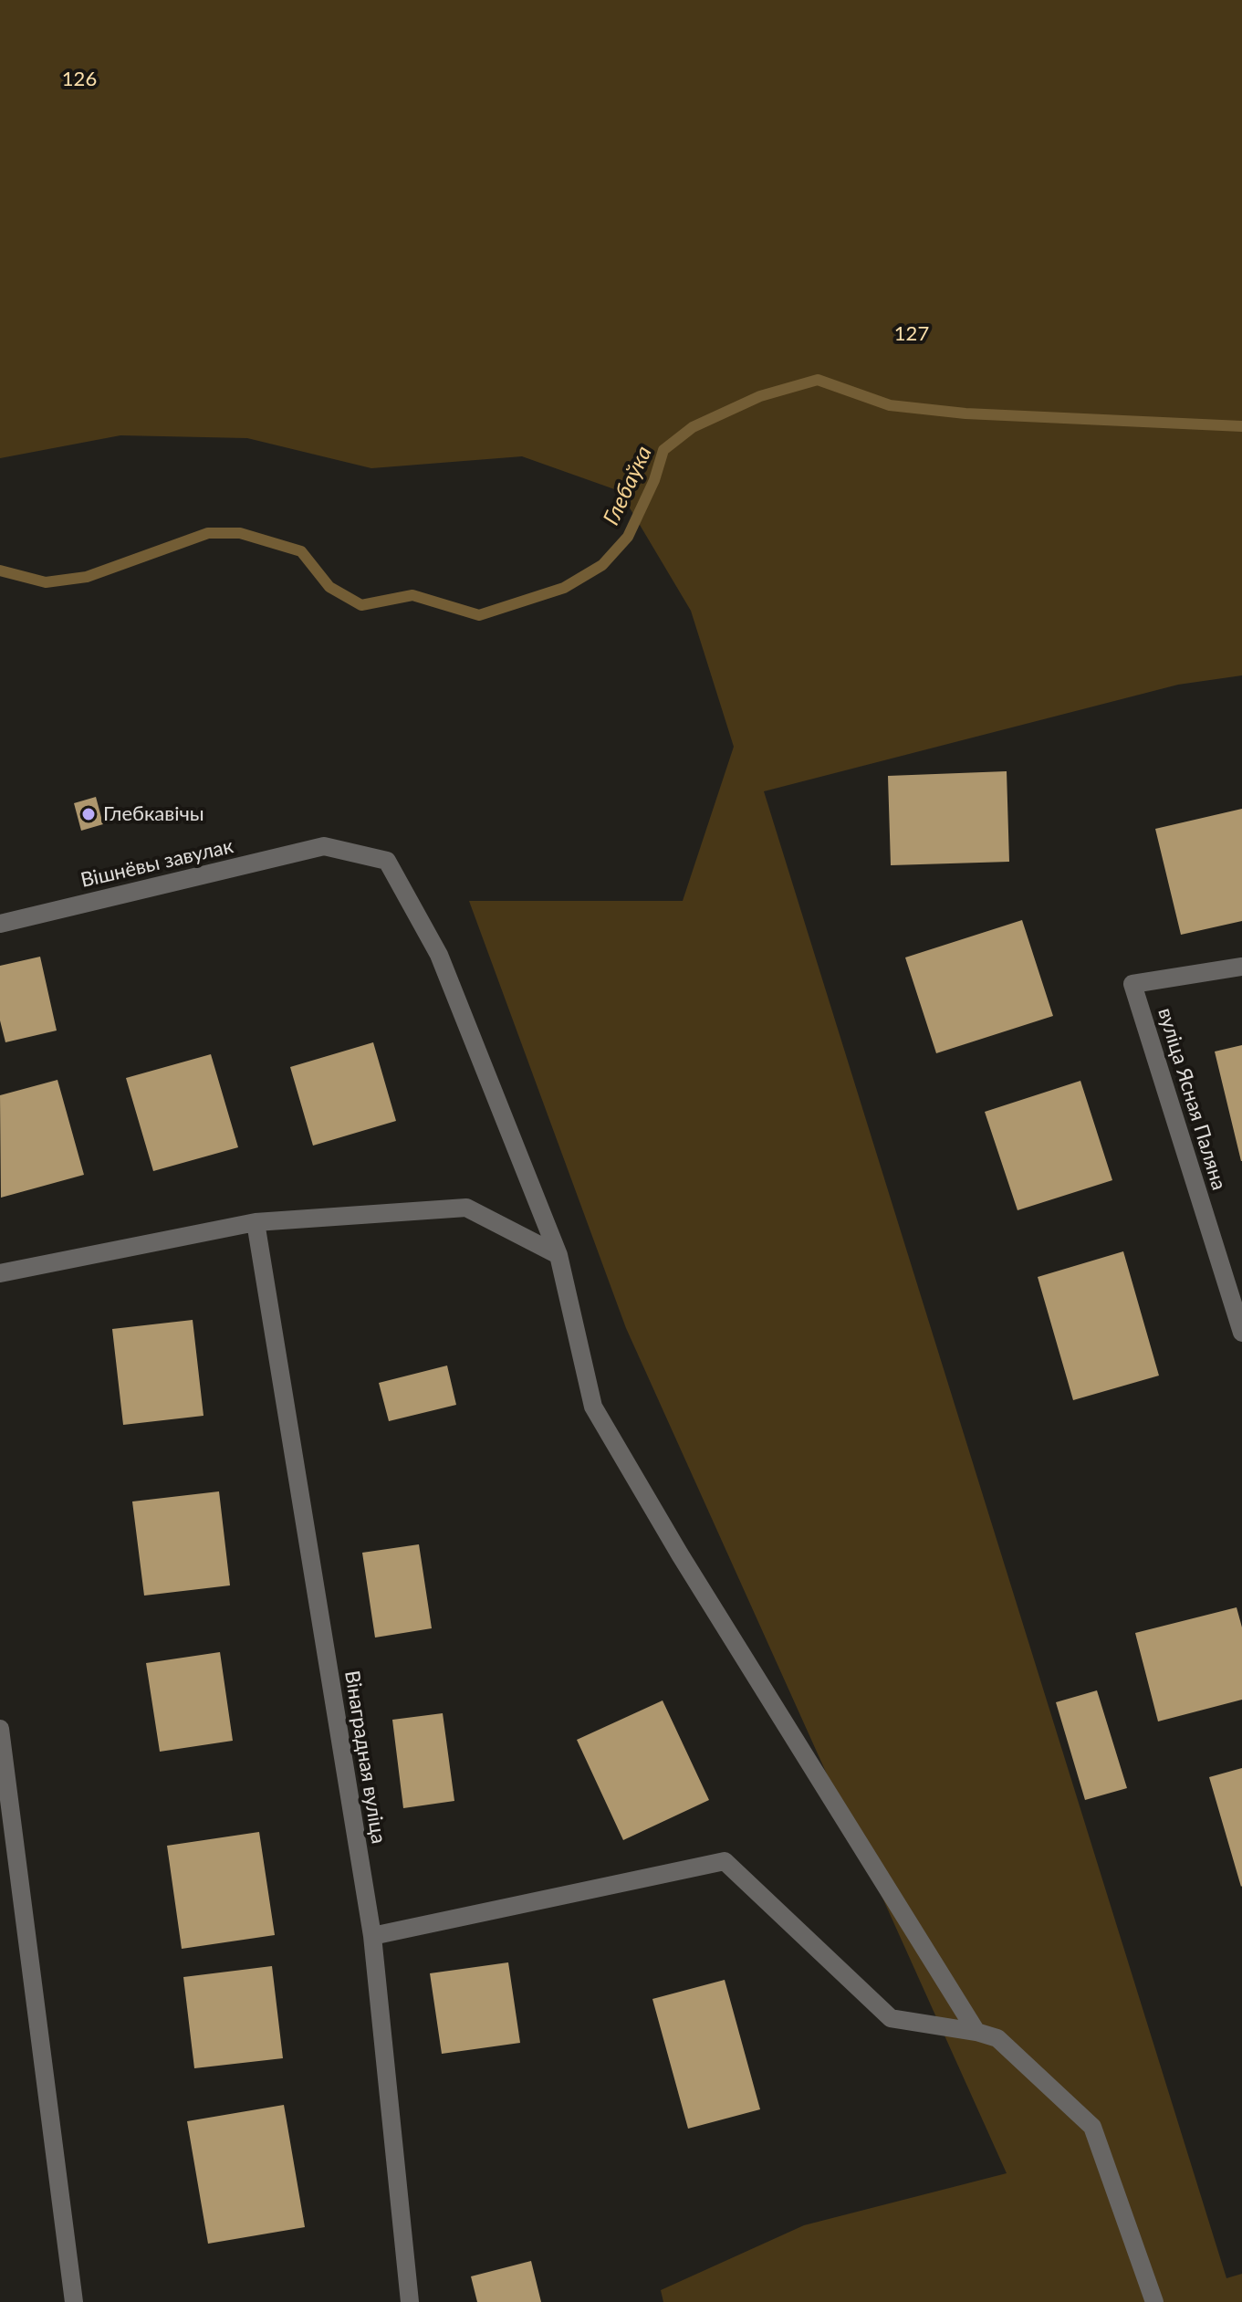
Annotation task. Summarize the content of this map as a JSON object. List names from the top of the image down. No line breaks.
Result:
{"streets":{"street":["Вішнёвы завулак","вуліца Ясная Паляна","Вінаградная вуліца"]},"water":["Глебаўка"],"parks":["126","127"],"places":["Глебкавічы"]}
